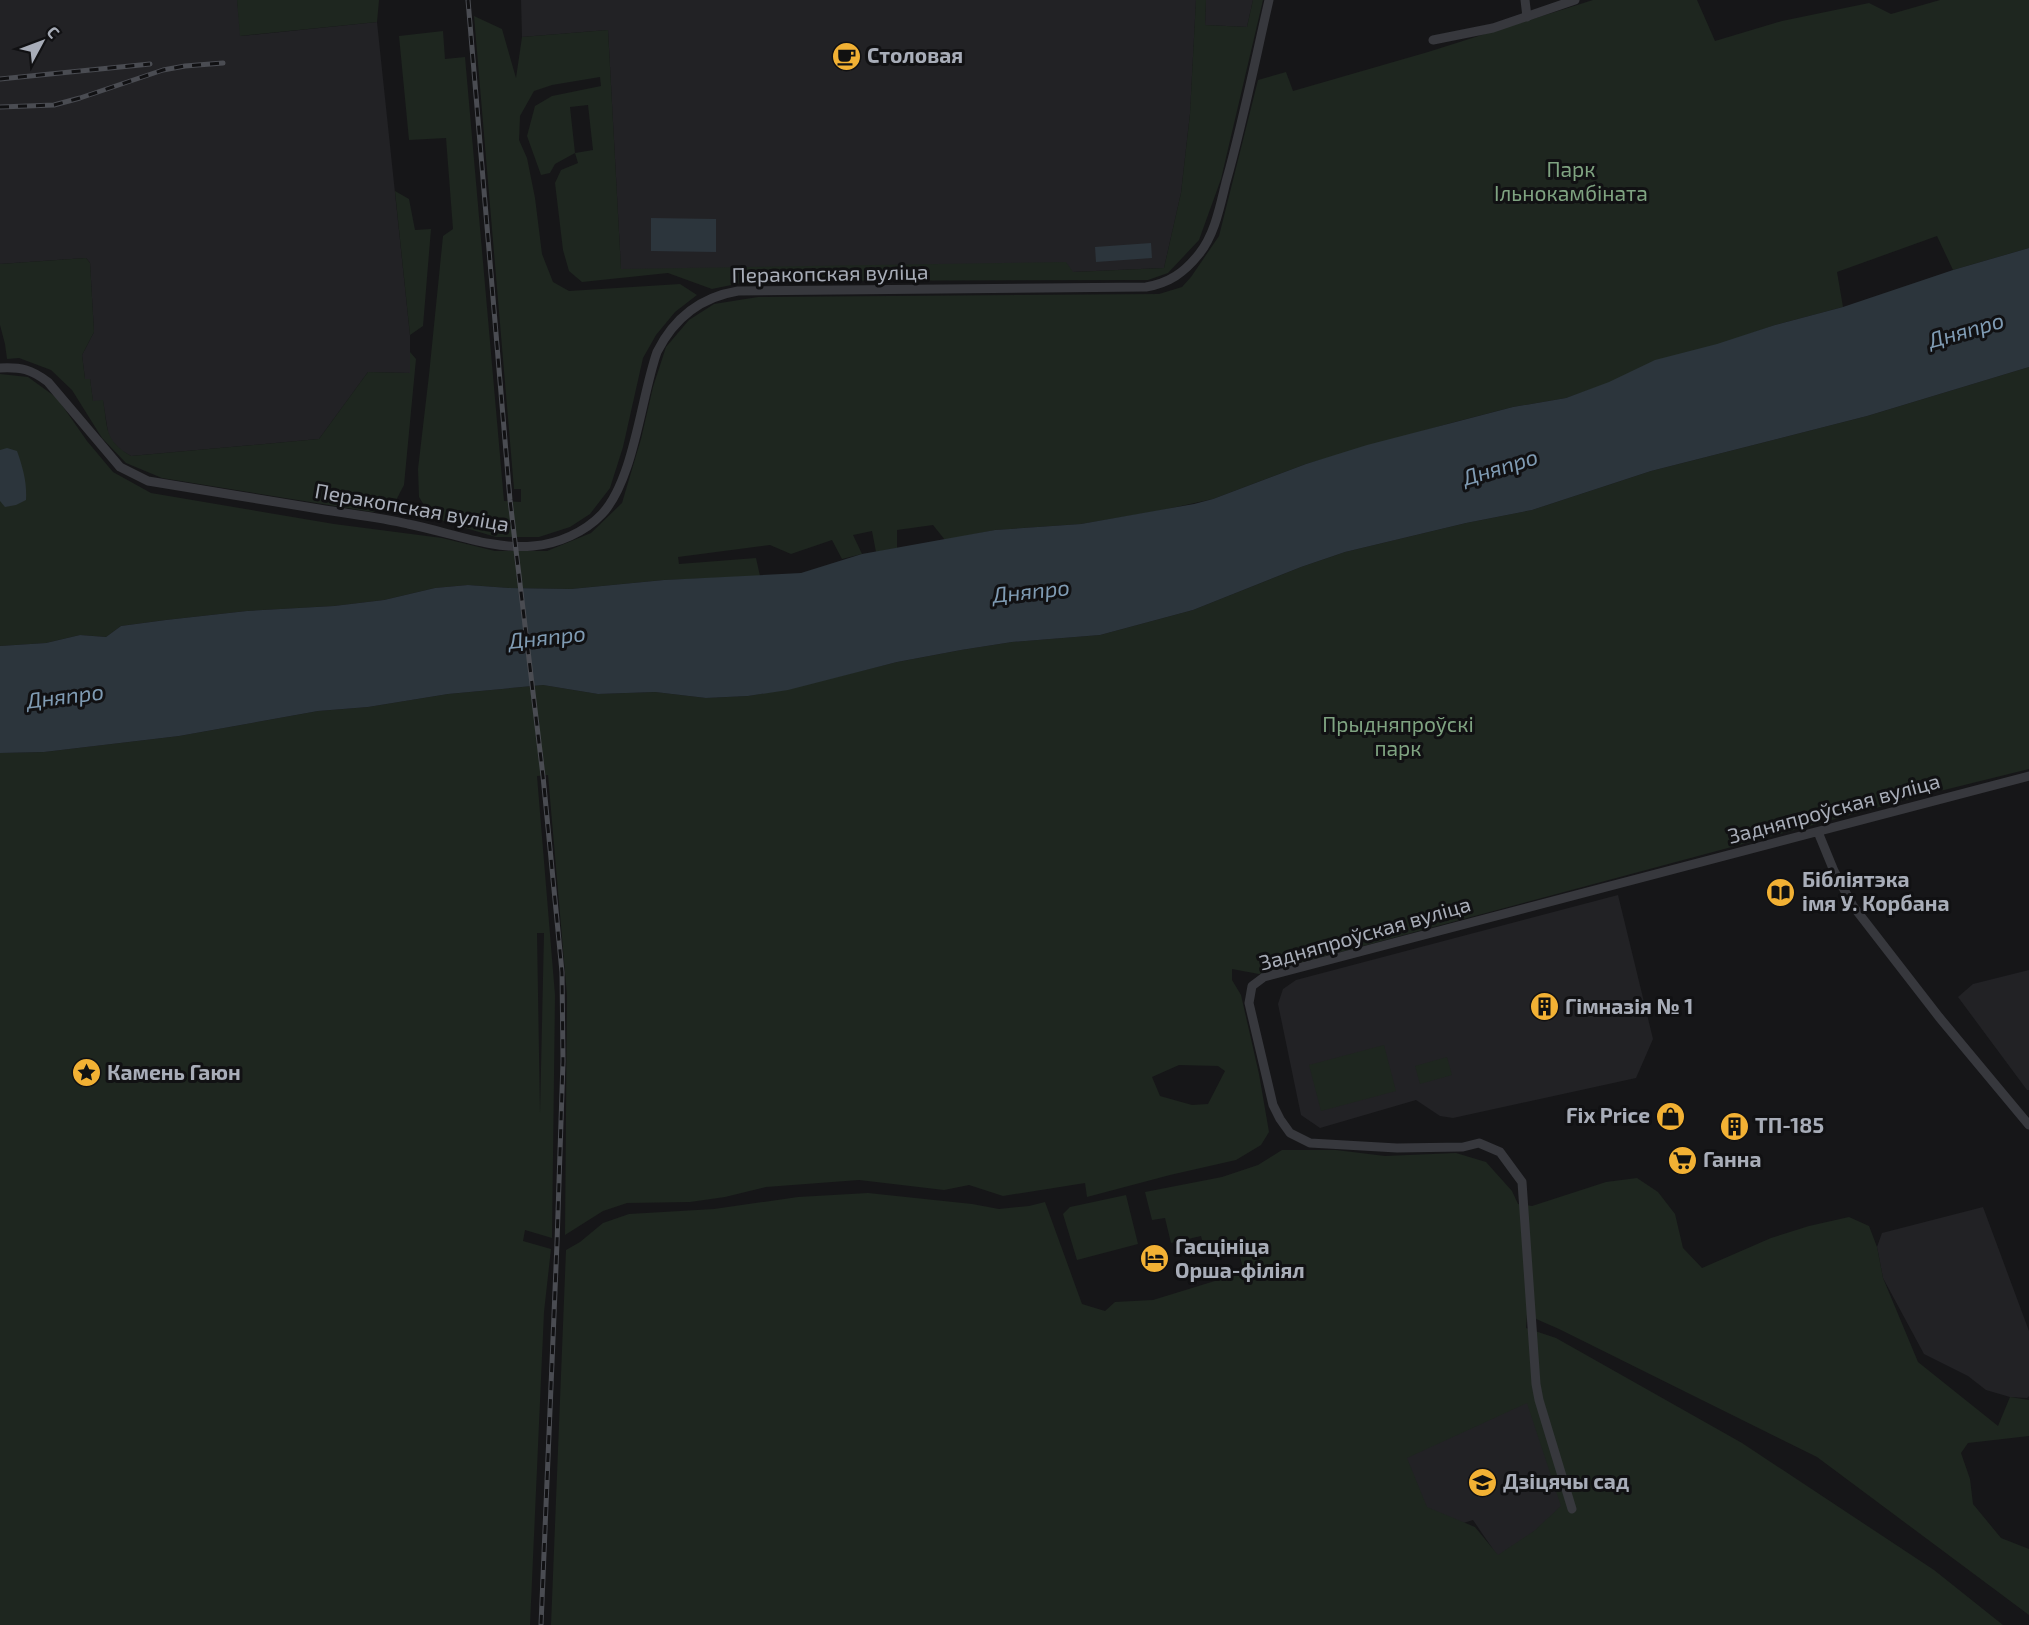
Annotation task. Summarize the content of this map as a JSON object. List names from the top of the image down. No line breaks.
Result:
{"streets":{"street":["Перакопская вуліца","Задняпроўская вуліца"]},"water":["Дняпро"],"parks":["Парк Ільнокамбіната","Прыдняпроўскі парк"],"places":{"cafe":["Столовая"],"library":["Бібліятэка імя У. Корбана"],"building":["Гімназія № 1","ТП-185"],"place":["Камень Гаюн"],"shop":["Fix Price"],"supermarket":["Ганна"],"hotel":["Гасцініца Орша-філіял"],"school or university":["Дзіцячы сад"]},"north":"top right"}
